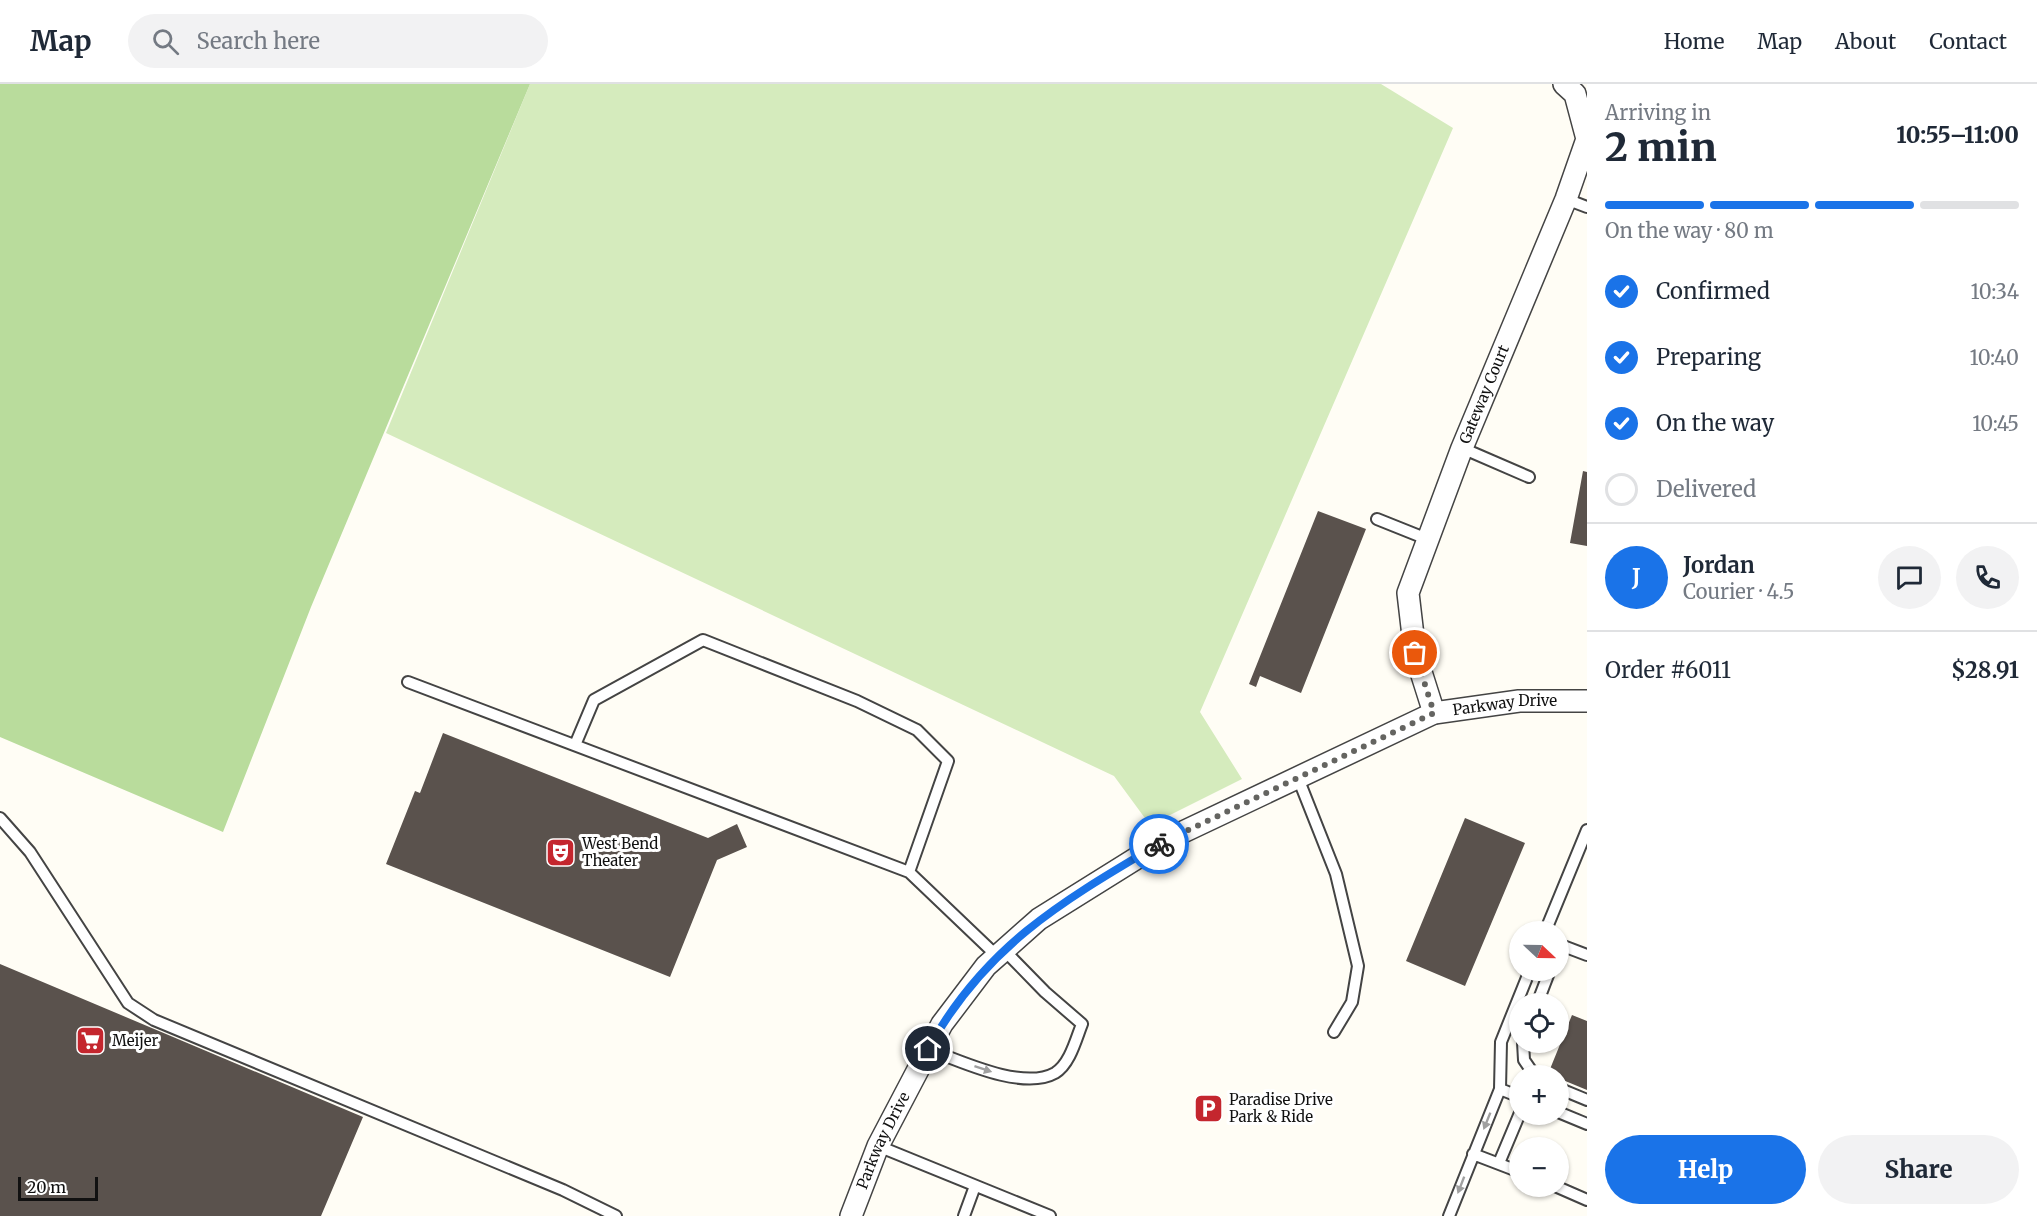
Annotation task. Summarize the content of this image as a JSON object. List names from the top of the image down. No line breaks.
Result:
{"streets":{"street":["Gateway Court","Parkway Drive"]},"crossings":[["Gateway Court","Parkway Drive"]],"places":{"theatre":["West Bend Theater"],"supermarket":["Meijer"],"parking":["Paradise Drive Park & Ride"]},"scale_bar":"20 m","north":"right","page":{"header":"Map","search":"Search here","nav":["Home","Map","About","Contact"],"heading":["2 min","Arriving in","10:55–11:00"],"panel":["Jordan","Courier · 4.5","Order #6011","$28.91"],"bar":"On the way · 80 m","list":[["Confirmed","10:34"],["Preparing","10:40"],["On the way","10:45"],"Delivered"],"round":"J","map_buttons":["+","−"],"buttons":["Help","Share"],"scale":"20 m"}}
